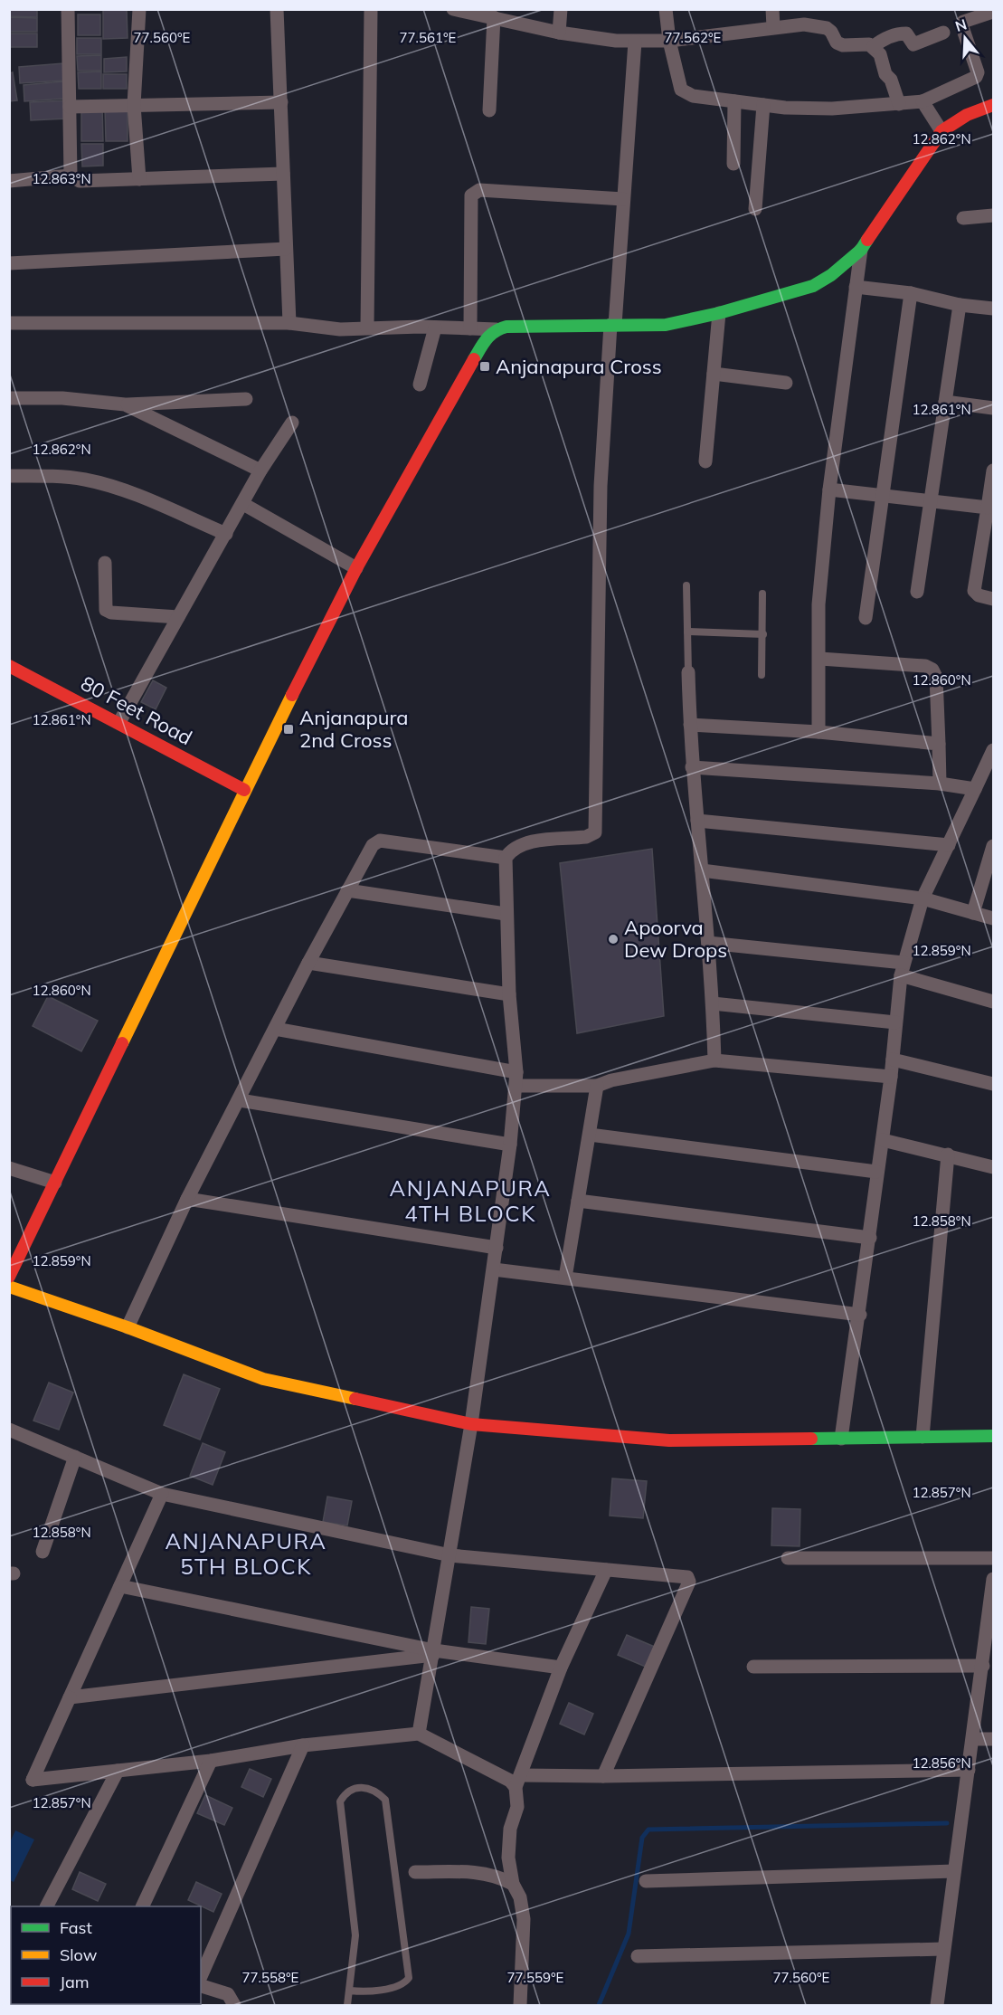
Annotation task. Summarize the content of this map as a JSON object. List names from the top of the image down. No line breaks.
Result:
{"streets":{"main road":["80 Feet Road"]},"districts":["ANJANAPURA 4TH BLOCK","ANJANAPURA 5TH BLOCK"],"places":{"transit":["Anjanapura Cross","Anjanapura 2nd Cross"],"other":["Apoorva Dew Drops"]},"legend":["Fast","Slow","Jam"],"north":"top","coordinates":["77.560°E","77.561°E","77.562°E","12.862°N","12.863°N","12.861°N","12.860°N","12.859°N","12.858°N","12.857°N","12.856°N","77.558°E","77.559°E"]}
